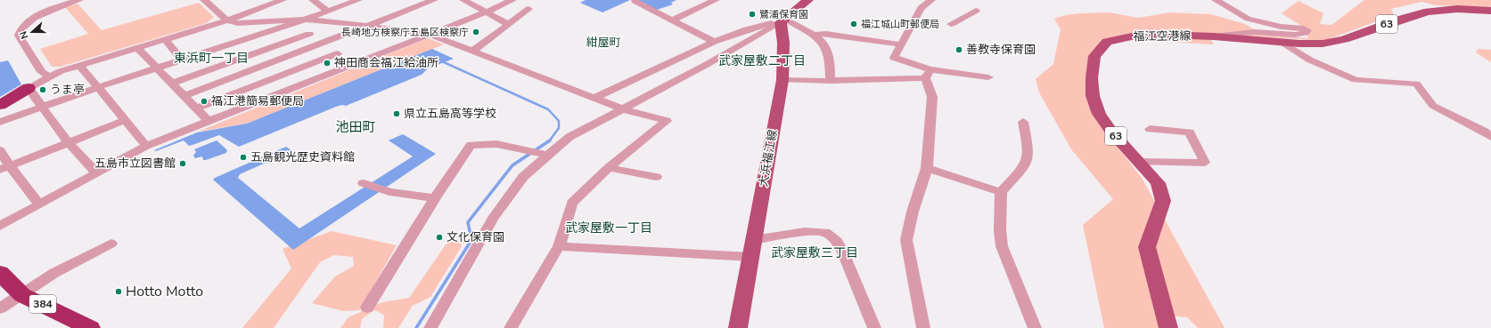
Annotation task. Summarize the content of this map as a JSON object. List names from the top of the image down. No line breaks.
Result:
{"streets":{"highway":["384"],"main road":["63","福江空港線","大浜福江線"]},"districts":["紺屋町","東浜町一丁目","武家屋敷二丁目","池田町","武家屋敷一丁目","武家屋敷三丁目"],"places":["鷺浦保育園","福江城山町郵便局","長崎地方検察庁五島区検察庁","善教寺保育園","神田商会福江給油所","うま亭","福江港簡易郵便局","県立五島高等学校","五島観光歴史資料館","五島市立図書館","文化保育園","Hotto Motto"],"north":"left"}
